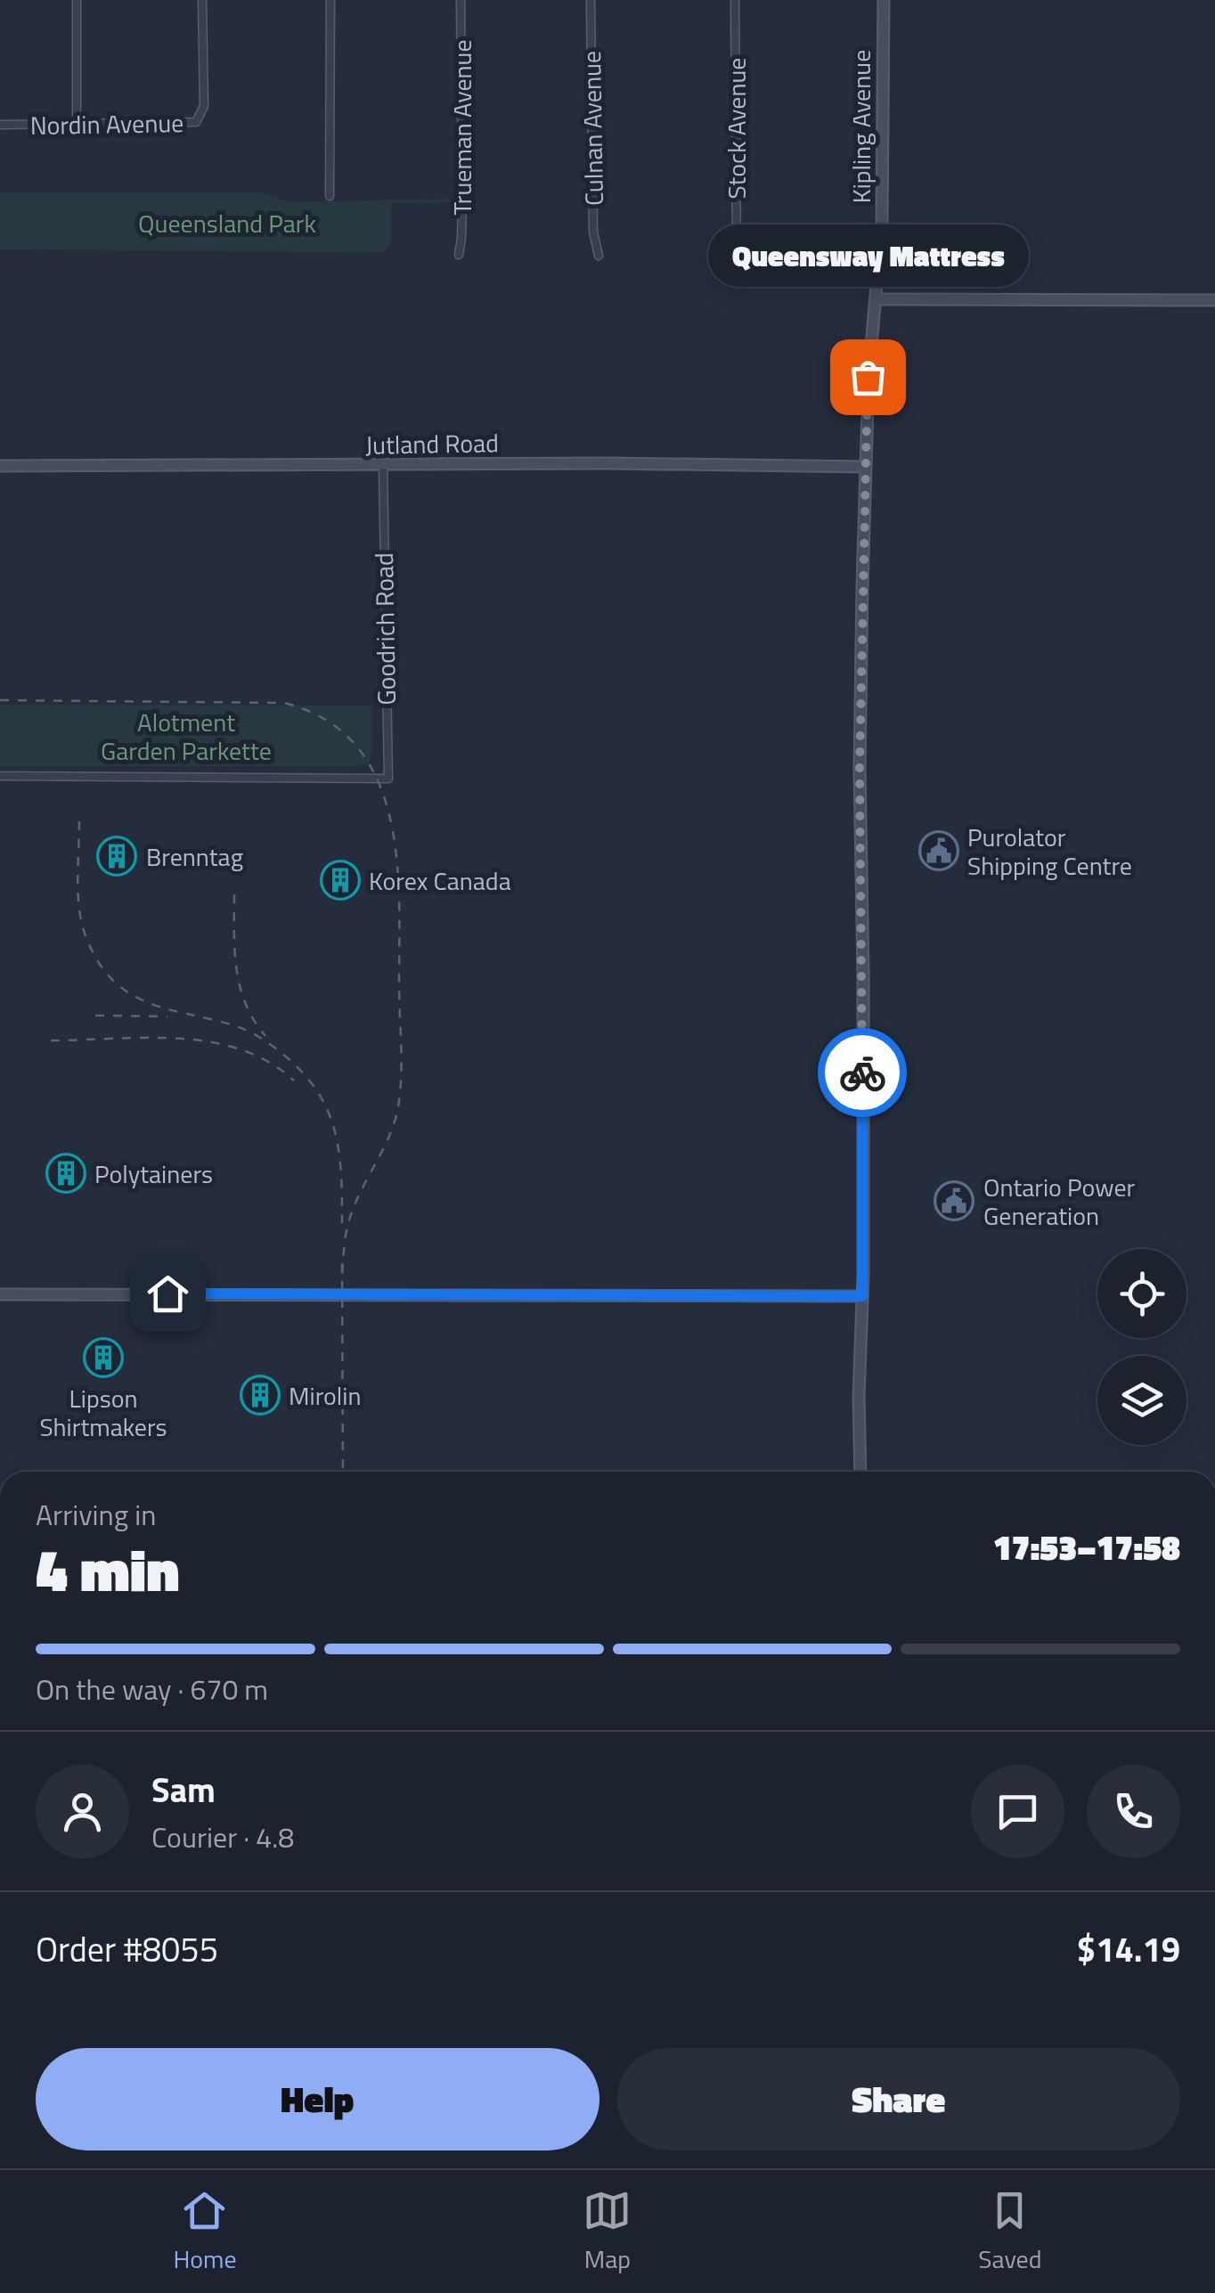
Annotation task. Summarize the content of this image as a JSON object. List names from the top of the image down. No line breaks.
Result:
{"streets":{"main road":["Kipling Avenue","Jutland Road"],"street":["Nordin Avenue","Trueman Avenue","Culnan Avenue","Stock Avenue","Goodrich Road"]},"crossings":[["Kipling Avenue","Jutland Road"],["Jutland Road","Goodrich Road"]],"parks":["Queensland Park","Alotment Garden Parkette"],"places":{"other":["Queensway Mattress"],"public building":["Purolator Shipping Centre","Ontario Power Generation"],"building":["Brenntag","Korex Canada","Polytainers","Lipson Shirtmakers","Mirolin"]},"page":{"bubble":"Queensway Mattress","heading":["4 min","Arriving in","17:53–17:58"],"panel":["Sam","Courier · 4.8","Order #8055","$14.19"],"bar":"On the way · 670 m","buttons":["Help","Share"],"tabs":["Home","Map","Saved"]}}
